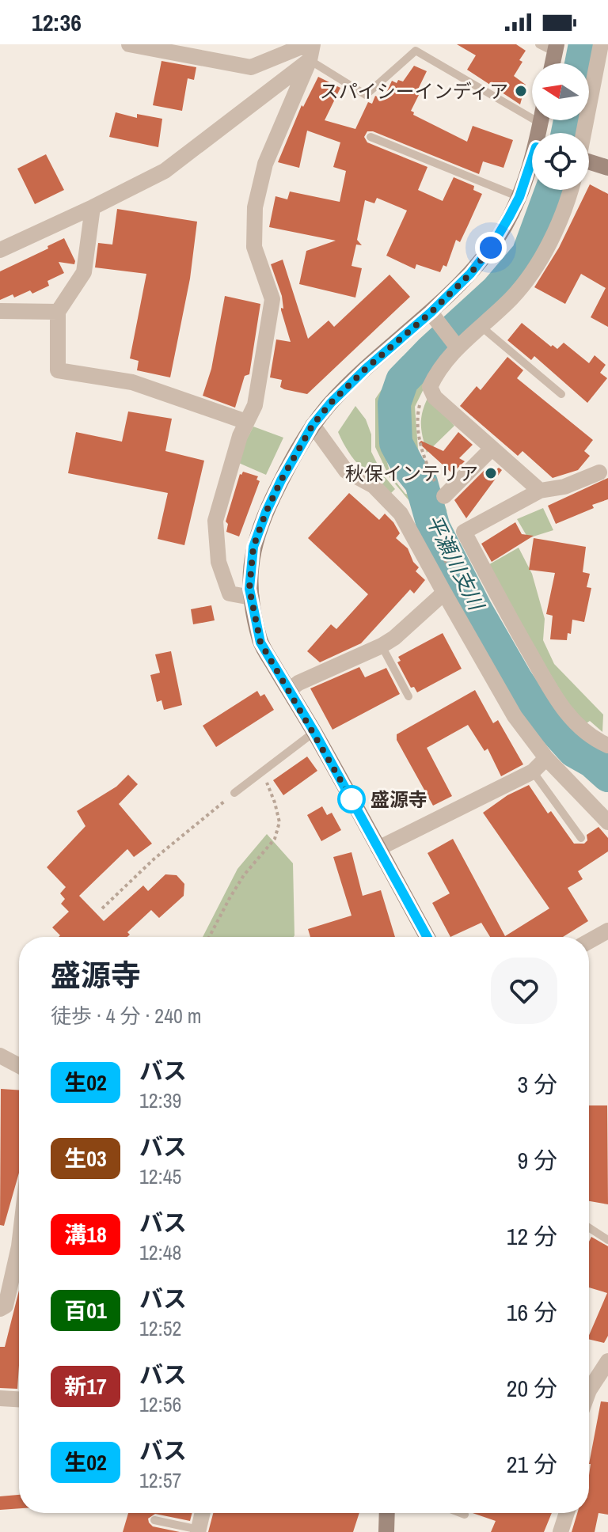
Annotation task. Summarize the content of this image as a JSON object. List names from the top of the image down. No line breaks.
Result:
{"water":["平瀬川支川"],"places":["スパイシーインディア","秋保インテリア","盛源寺"],"lines":["bus line 生02"],"north":"left","page":{"status":"12:36","heading":["盛源寺","徒歩 · 4 分 · 240 m"],"list":[{"mark":"生02","name":"バス","note":"12:39","value":"3 分"},{"mark":"生03","name":"バス","note":"12:45","value":"9 分"},{"mark":"溝18","name":"バス","note":"12:48","value":"12 分"},{"mark":"百01","name":"バス","note":"12:52","value":"16 分"},{"mark":"新17","name":"バス","note":"12:56","value":"20 分"},{"mark":"生02","name":"バス","note":"12:57","value":"21 分"}]}}
